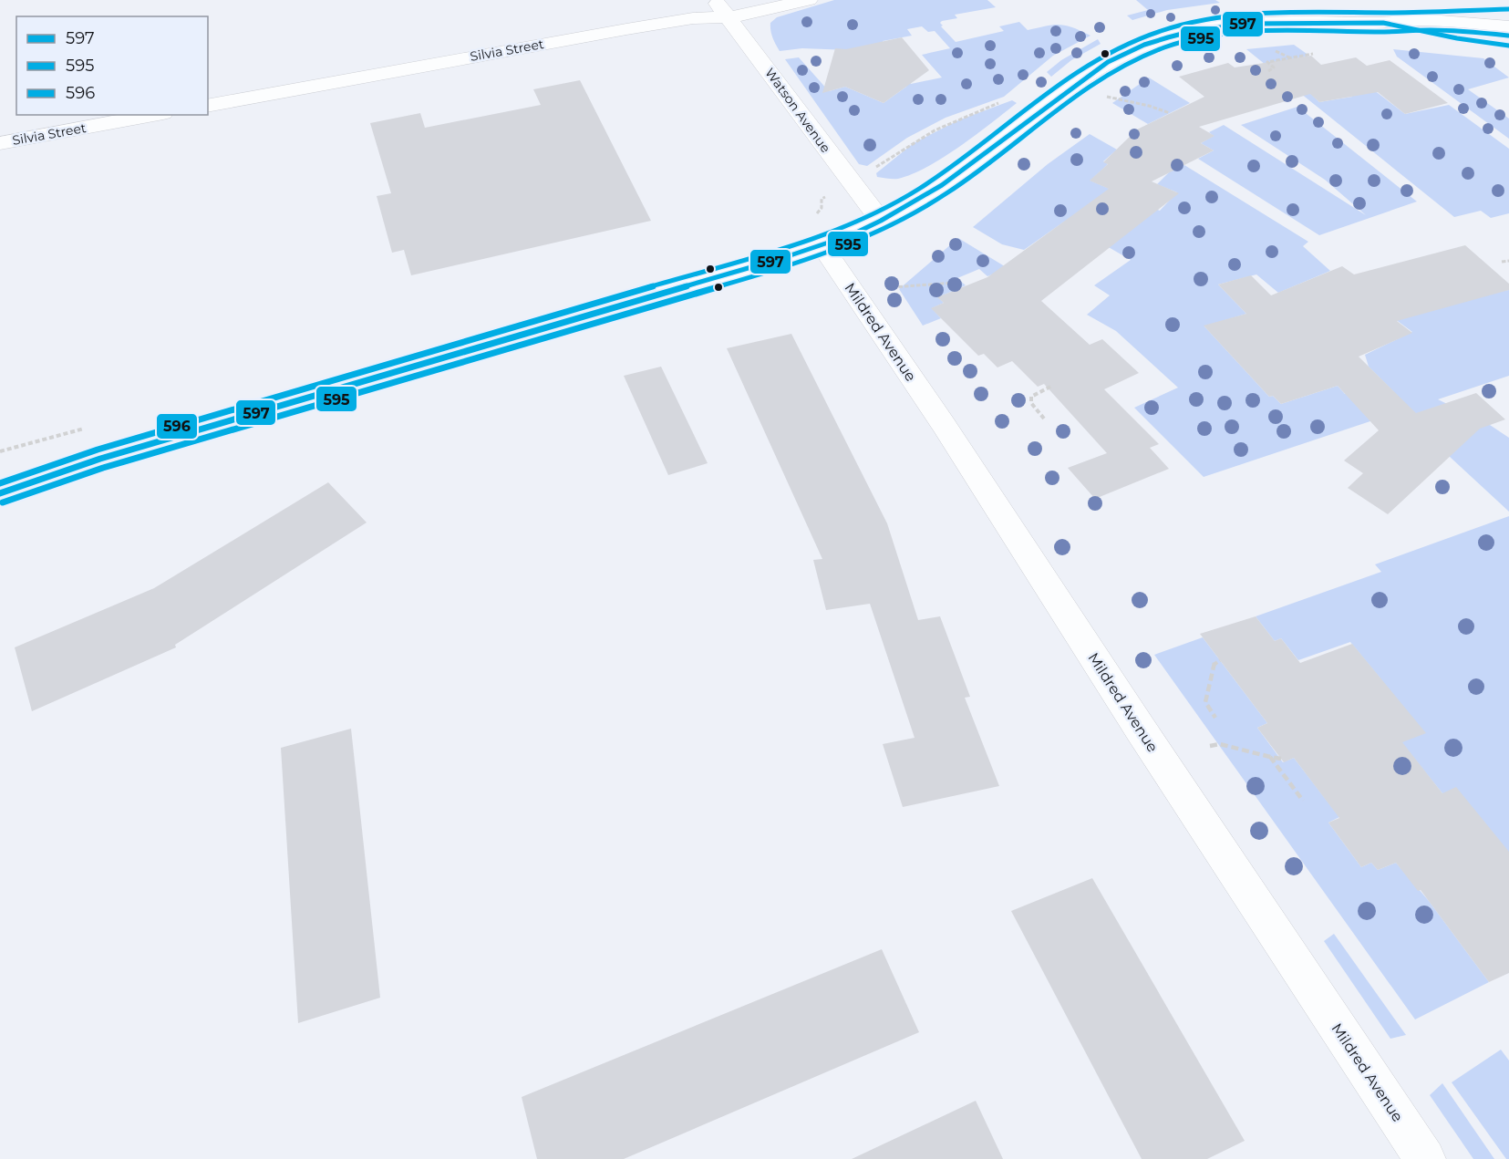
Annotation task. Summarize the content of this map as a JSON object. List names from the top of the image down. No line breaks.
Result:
{"streets":{"street":["Silvia Street","Watson Avenue","Mildred Avenue"]},"crossings":[["Silvia Street","Watson Avenue"]],"lines":["transit line 596","transit line 597","transit line 595"],"legend":["597","595","596"]}
